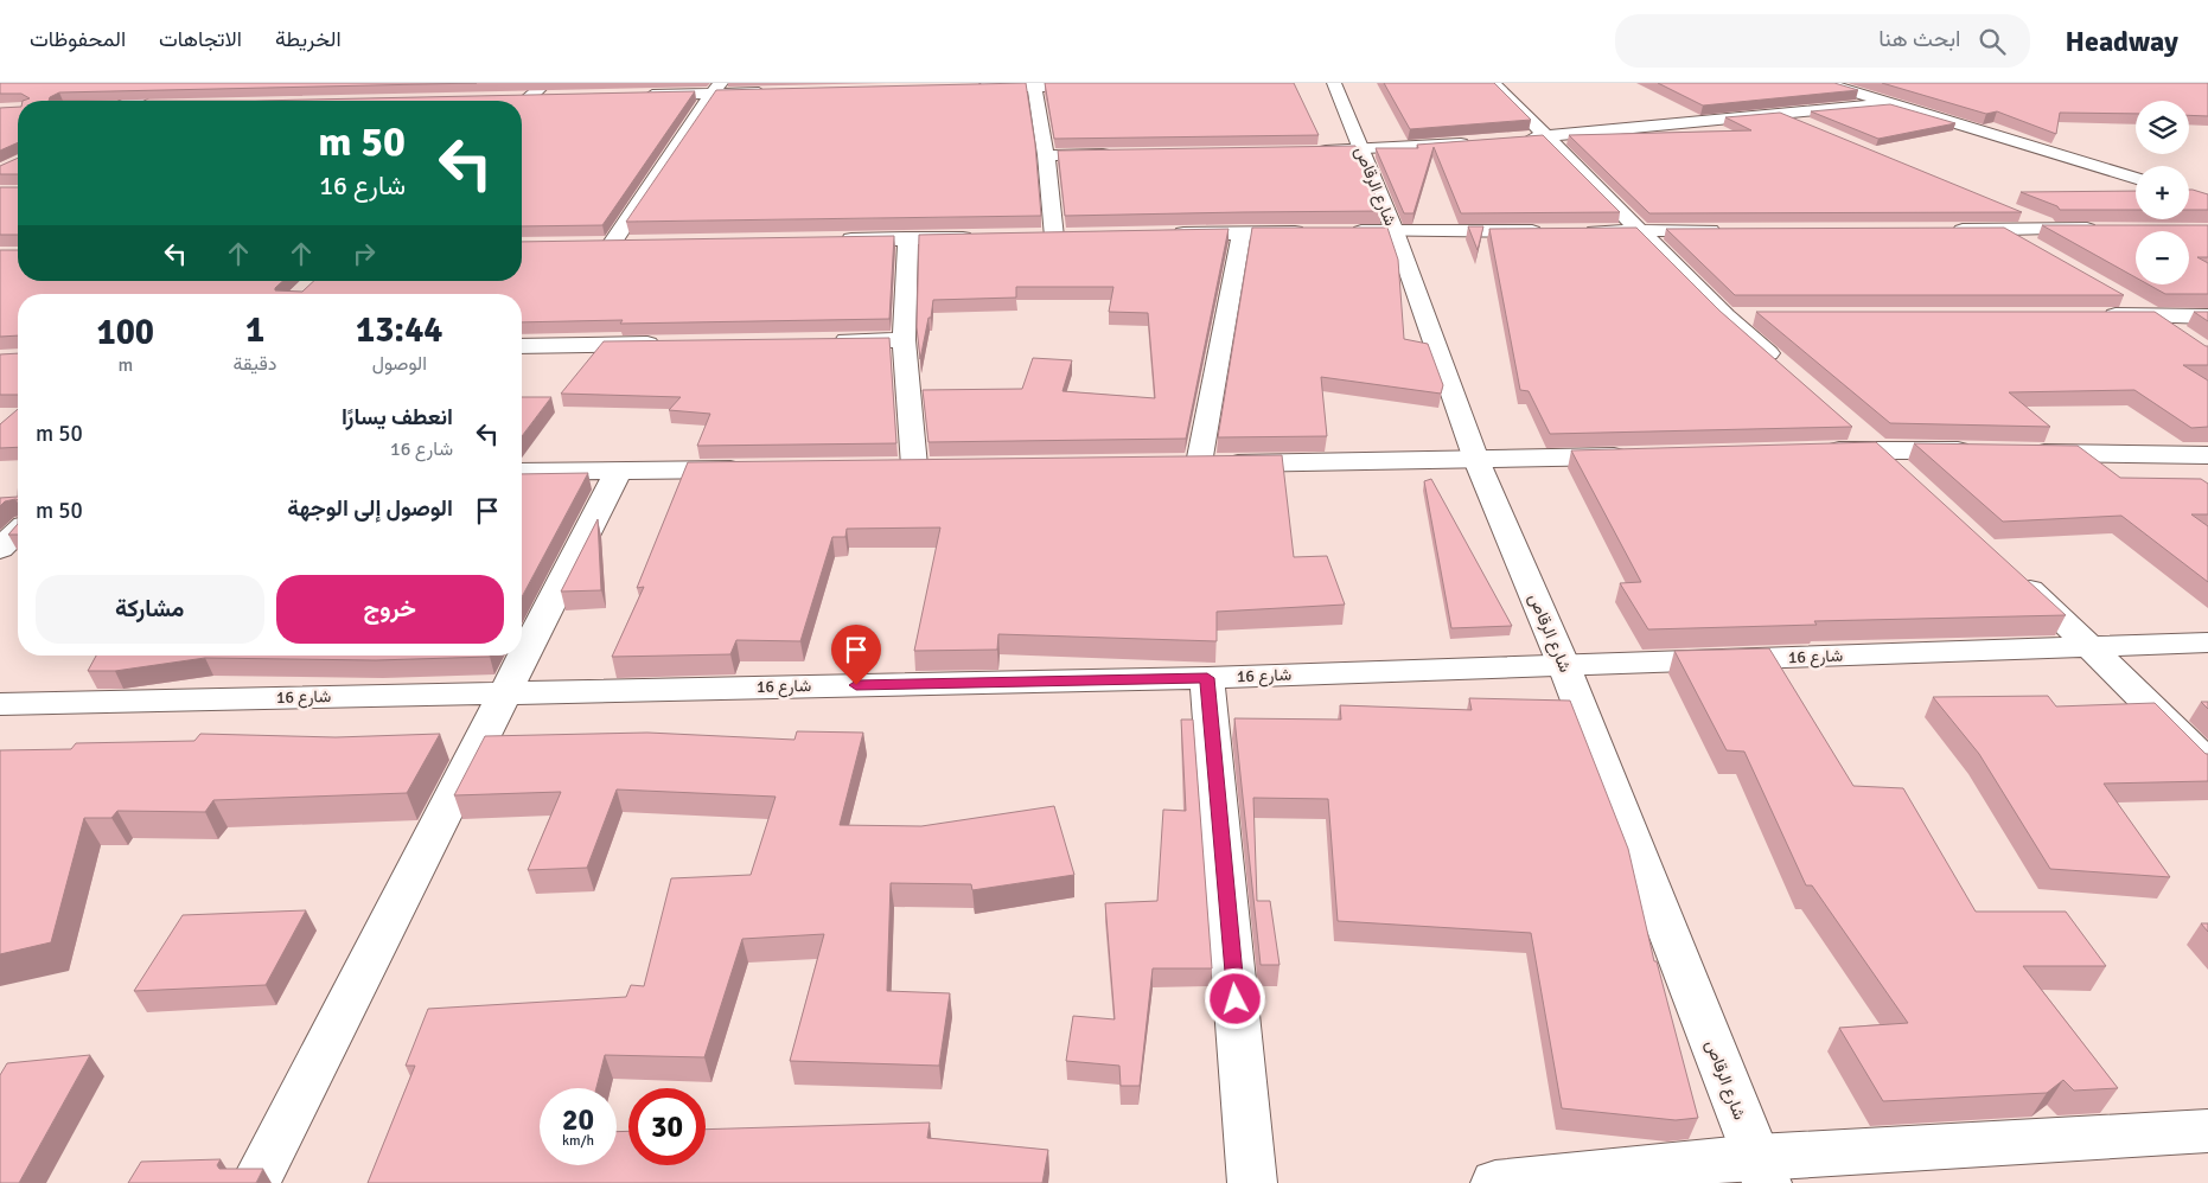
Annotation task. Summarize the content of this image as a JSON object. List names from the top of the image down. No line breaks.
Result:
{"streets":{"street":["شارع الرقاص","شارع 16"]},"crossings":[["شارع الرقاص","شارع 16"]],"page":{"header":"Headway","search":"ابحث هنا","nav":["الخريطة","الاتجاهات","المحفوظات"],"map_buttons":["+","−"],"turn":["50 m","شارع 16"],"eta":["13:44","الوصول","1","دقيقة","100","m"],"list":[{"name":"انعطف يسارًا","note":"شارع 16","value":"50 m"},{"name":"الوصول إلى الوجهة","value":"50 m"}],"buttons":["خروج","مشاركة"],"speed":"20 km/h","limit":"30"}}
